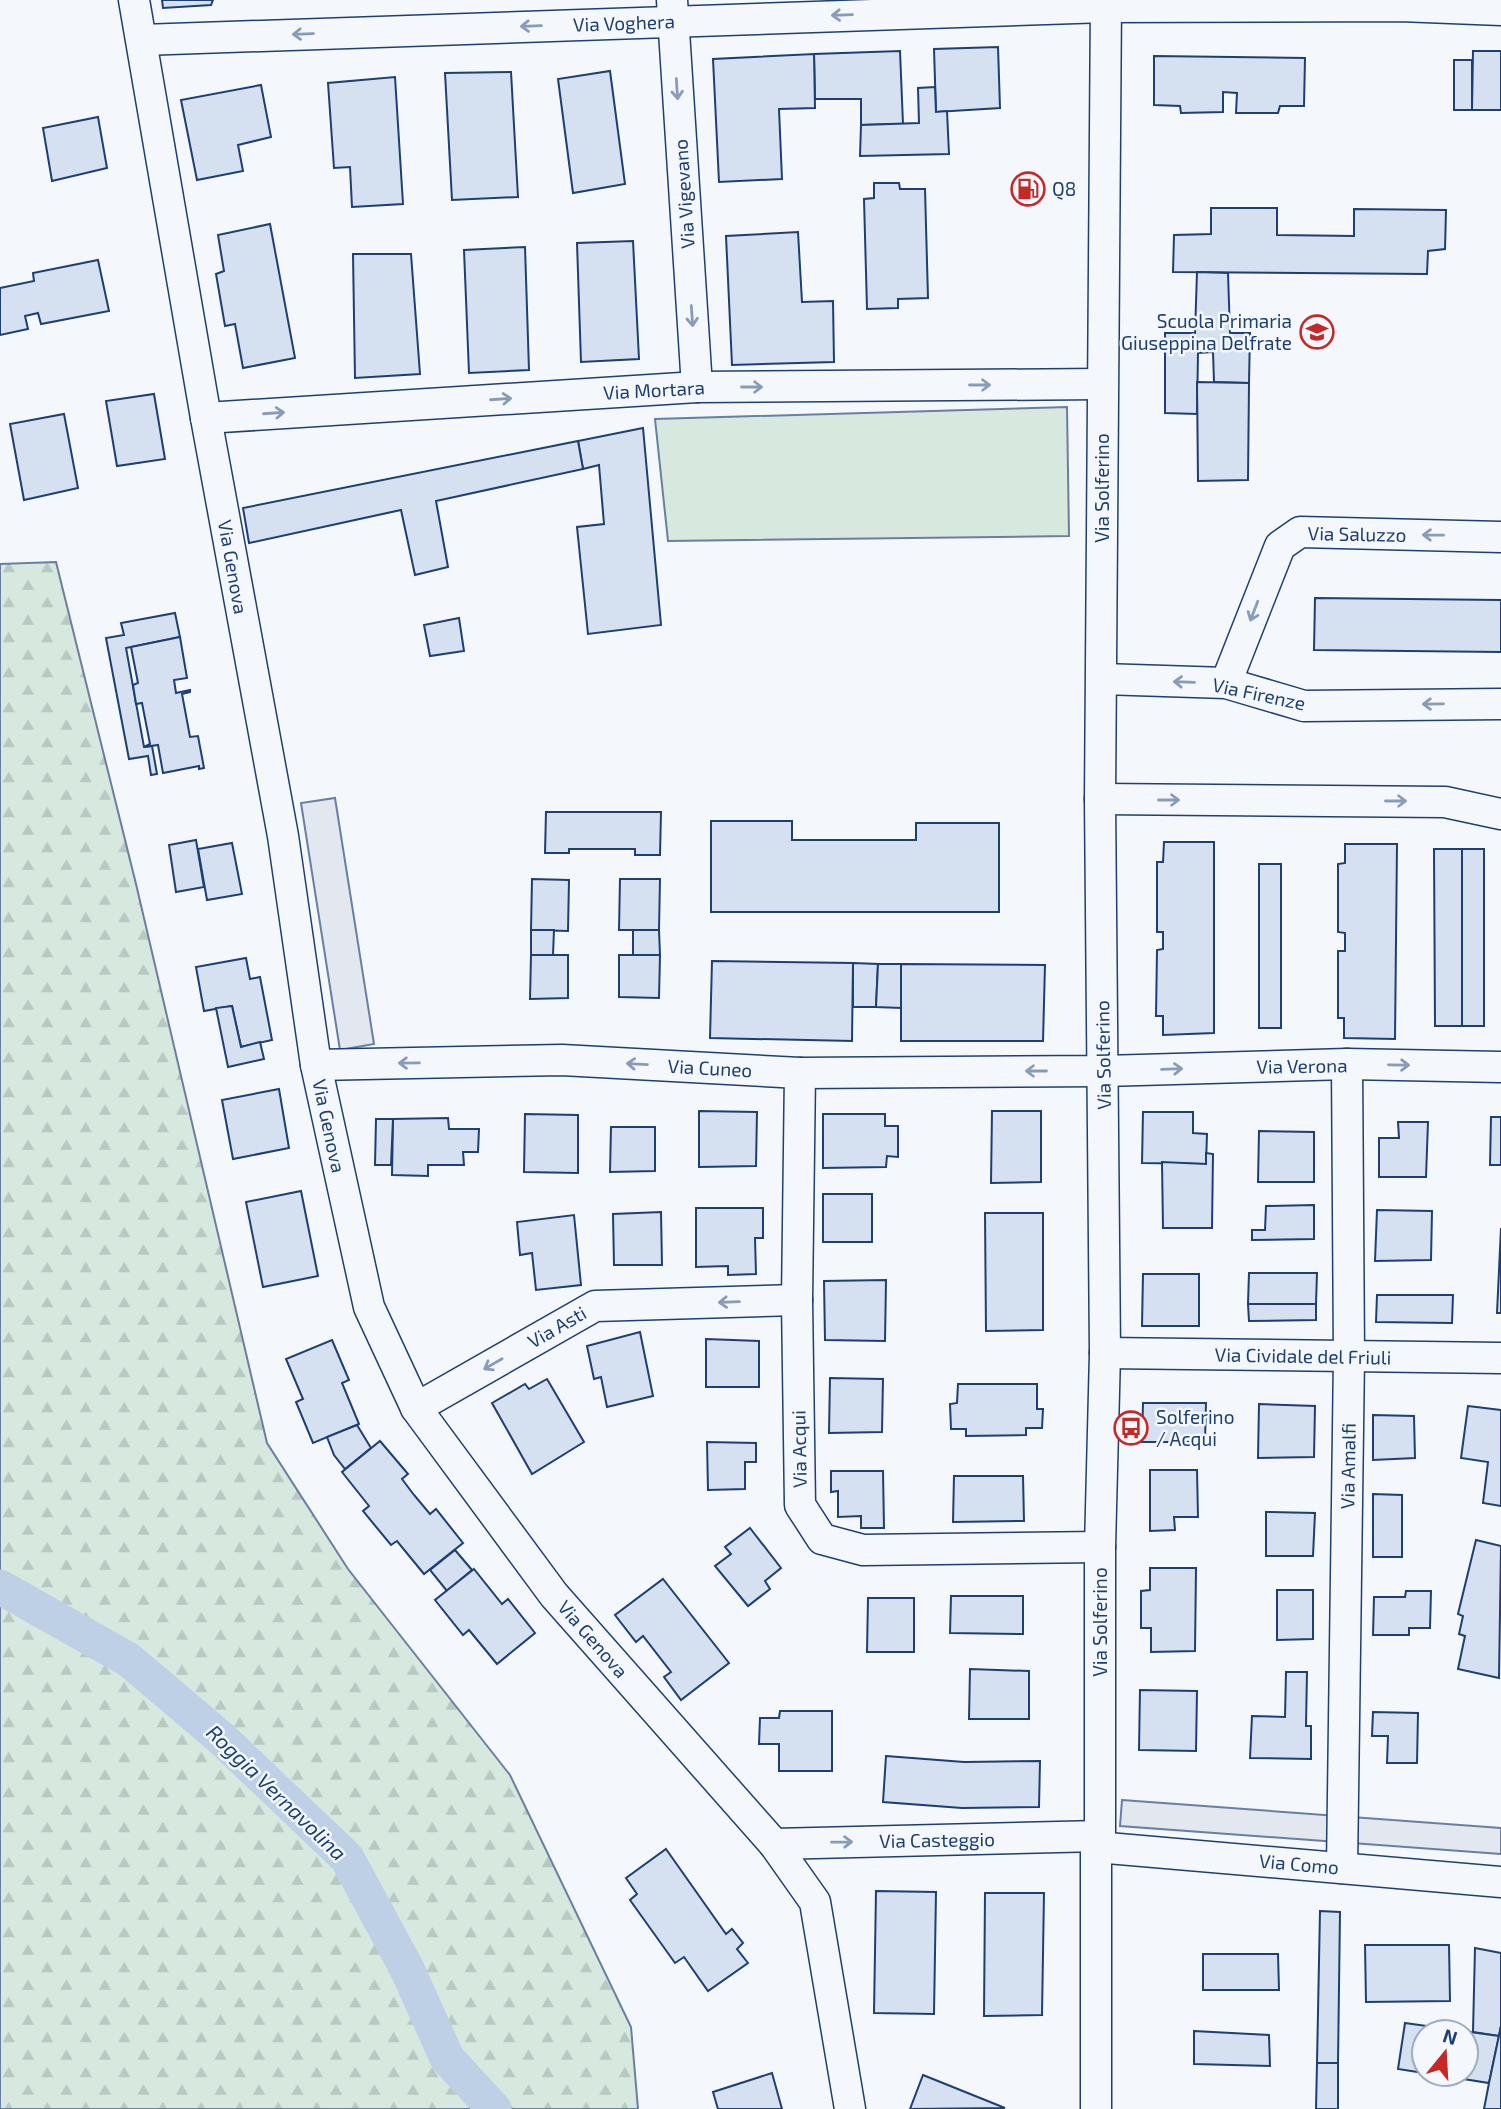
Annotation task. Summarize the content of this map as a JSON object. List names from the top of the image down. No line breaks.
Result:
{"streets":{"street":["Via Voghera","Via Vigevano","Via Mortara","Via Solferino","Via Saluzzo","Via Genova","Via Firenze","Via Verona","Via Cuneo","Via Asti","Via Cividale del Friuli","Via Acqui","Via Amalfi","Via Casteggio","Via Como"]},"crossings":[["Via Voghera","Via Vigevano"],["Via Voghera","Via Solferino"],["Via Voghera","Via Genova"],["Via Vigevano","Via Mortara"],["Via Mortara","Via Solferino"],["Via Mortara","Via Genova"],["Via Solferino","Via Firenze"],["Via Solferino","Via Verona"],["Via Solferino","Via Cuneo"],["Via Solferino","Via Cividale del Friuli"],["Via Solferino","Via Acqui"],["Via Solferino","Via Casteggio"],["Via Solferino","Via Como"],["Via Saluzzo","Via Firenze"],["Via Genova","Via Cuneo"],["Via Genova","Via Asti"],["Via Genova","Via Casteggio"],["Via Verona","Via Cuneo"],["Via Verona","Via Amalfi"],["Via Cuneo","Via Acqui"],["Via Asti","Via Acqui"],["Via Cividale del Friuli","Via Amalfi"],["Via Amalfi","Via Como"],["Via Casteggio","Via Como"]],"one_way":["Via Voghera","Via Vigevano","Via Mortara","Via Saluzzo","Via Cuneo","Via Asti","Via Casteggio"],"water":["Roggia Vernavolina"],"places":{"fuel station":["Q8"],"school or university":["Scuola Primaria Giuseppina Delfrate"],"bus stop":["Solferino / Acqui"]},"north":"top"}
